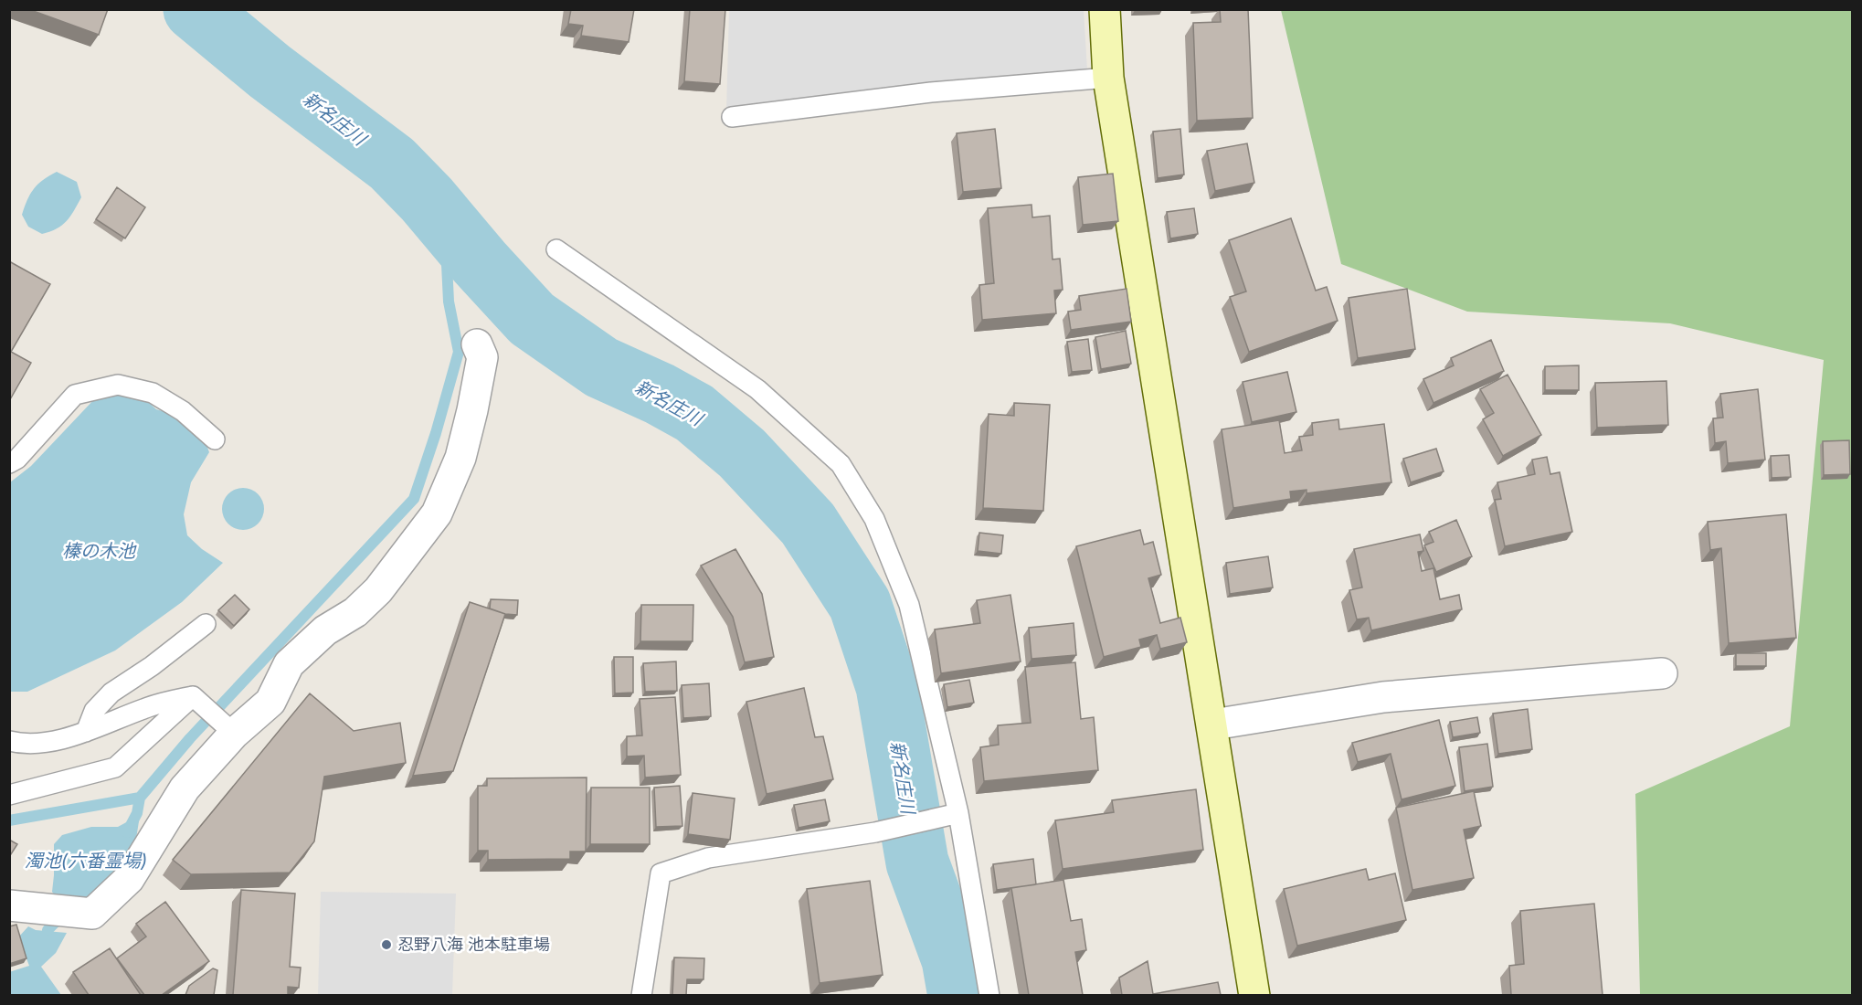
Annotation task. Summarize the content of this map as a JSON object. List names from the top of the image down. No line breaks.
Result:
{"water":["新名庄川","榛の木池","濁池(六番霊場)"],"places":["忍野八海 池本駐車場"]}
